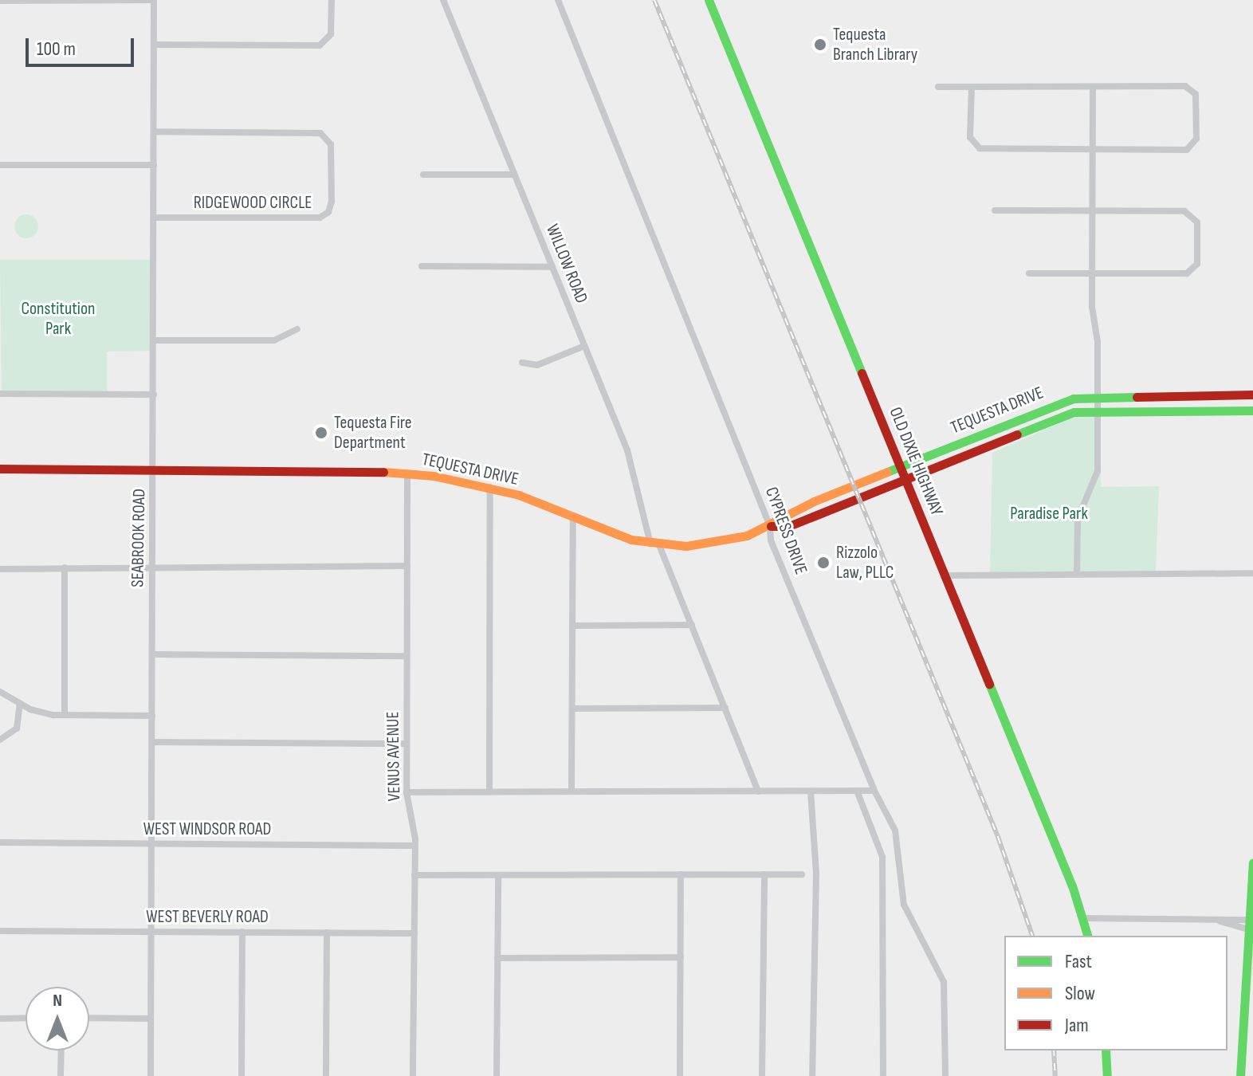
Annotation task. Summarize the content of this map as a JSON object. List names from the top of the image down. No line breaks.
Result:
{"streets":{"street":["RIDGEWOOD CIRCLE","WILLOW ROAD","TEQUESTA DRIVE","OLD DIXIE HIGHWAY","CYPRESS DRIVE","SEABROOK ROAD","VENUS AVENUE","WEST WINDSOR ROAD","WEST BEVERLY ROAD"]},"crossings":[["RIDGEWOOD CIRCLE","SEABROOK ROAD"],["WILLOW ROAD","TEQUESTA DRIVE"],["TEQUESTA DRIVE","OLD DIXIE HIGHWAY"],["TEQUESTA DRIVE","CYPRESS DRIVE"],["TEQUESTA DRIVE","SEABROOK ROAD"],["TEQUESTA DRIVE","VENUS AVENUE"],["SEABROOK ROAD","WEST WINDSOR ROAD"],["SEABROOK ROAD","WEST BEVERLY ROAD"],["VENUS AVENUE","WEST WINDSOR ROAD"],["VENUS AVENUE","WEST BEVERLY ROAD"]],"parks":["Constitution Park","Paradise Park"],"places":["Tequesta Branch Library","Tequesta Fire Department","Rizzolo Law, PLLC"],"legend":["Fast","Slow","Jam"],"scale_bar":"100 m","north":"top"}
